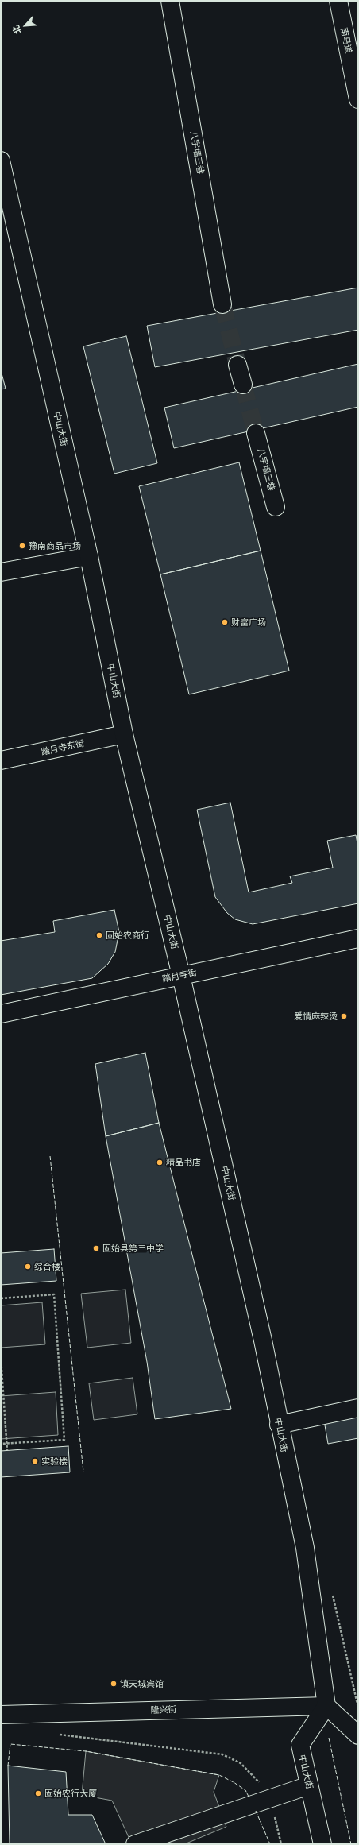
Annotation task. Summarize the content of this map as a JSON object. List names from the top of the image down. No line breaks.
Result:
{"streets":{"main road":["南马道","八字墙三巷","中山大街","踏月寺东街","踏月寺街","隆兴街"]},"crossings":[["中山大街","踏月寺东街"],["中山大街","踏月寺街"],["中山大街","隆兴街"]],"places":["豫南商品市场","财富广场","固始农商行","爱情麻辣烫","精品书店","固始县第三中学","综合楼","实验楼","镇天城宾馆","固始农行大厦"],"north":"bottom left"}
